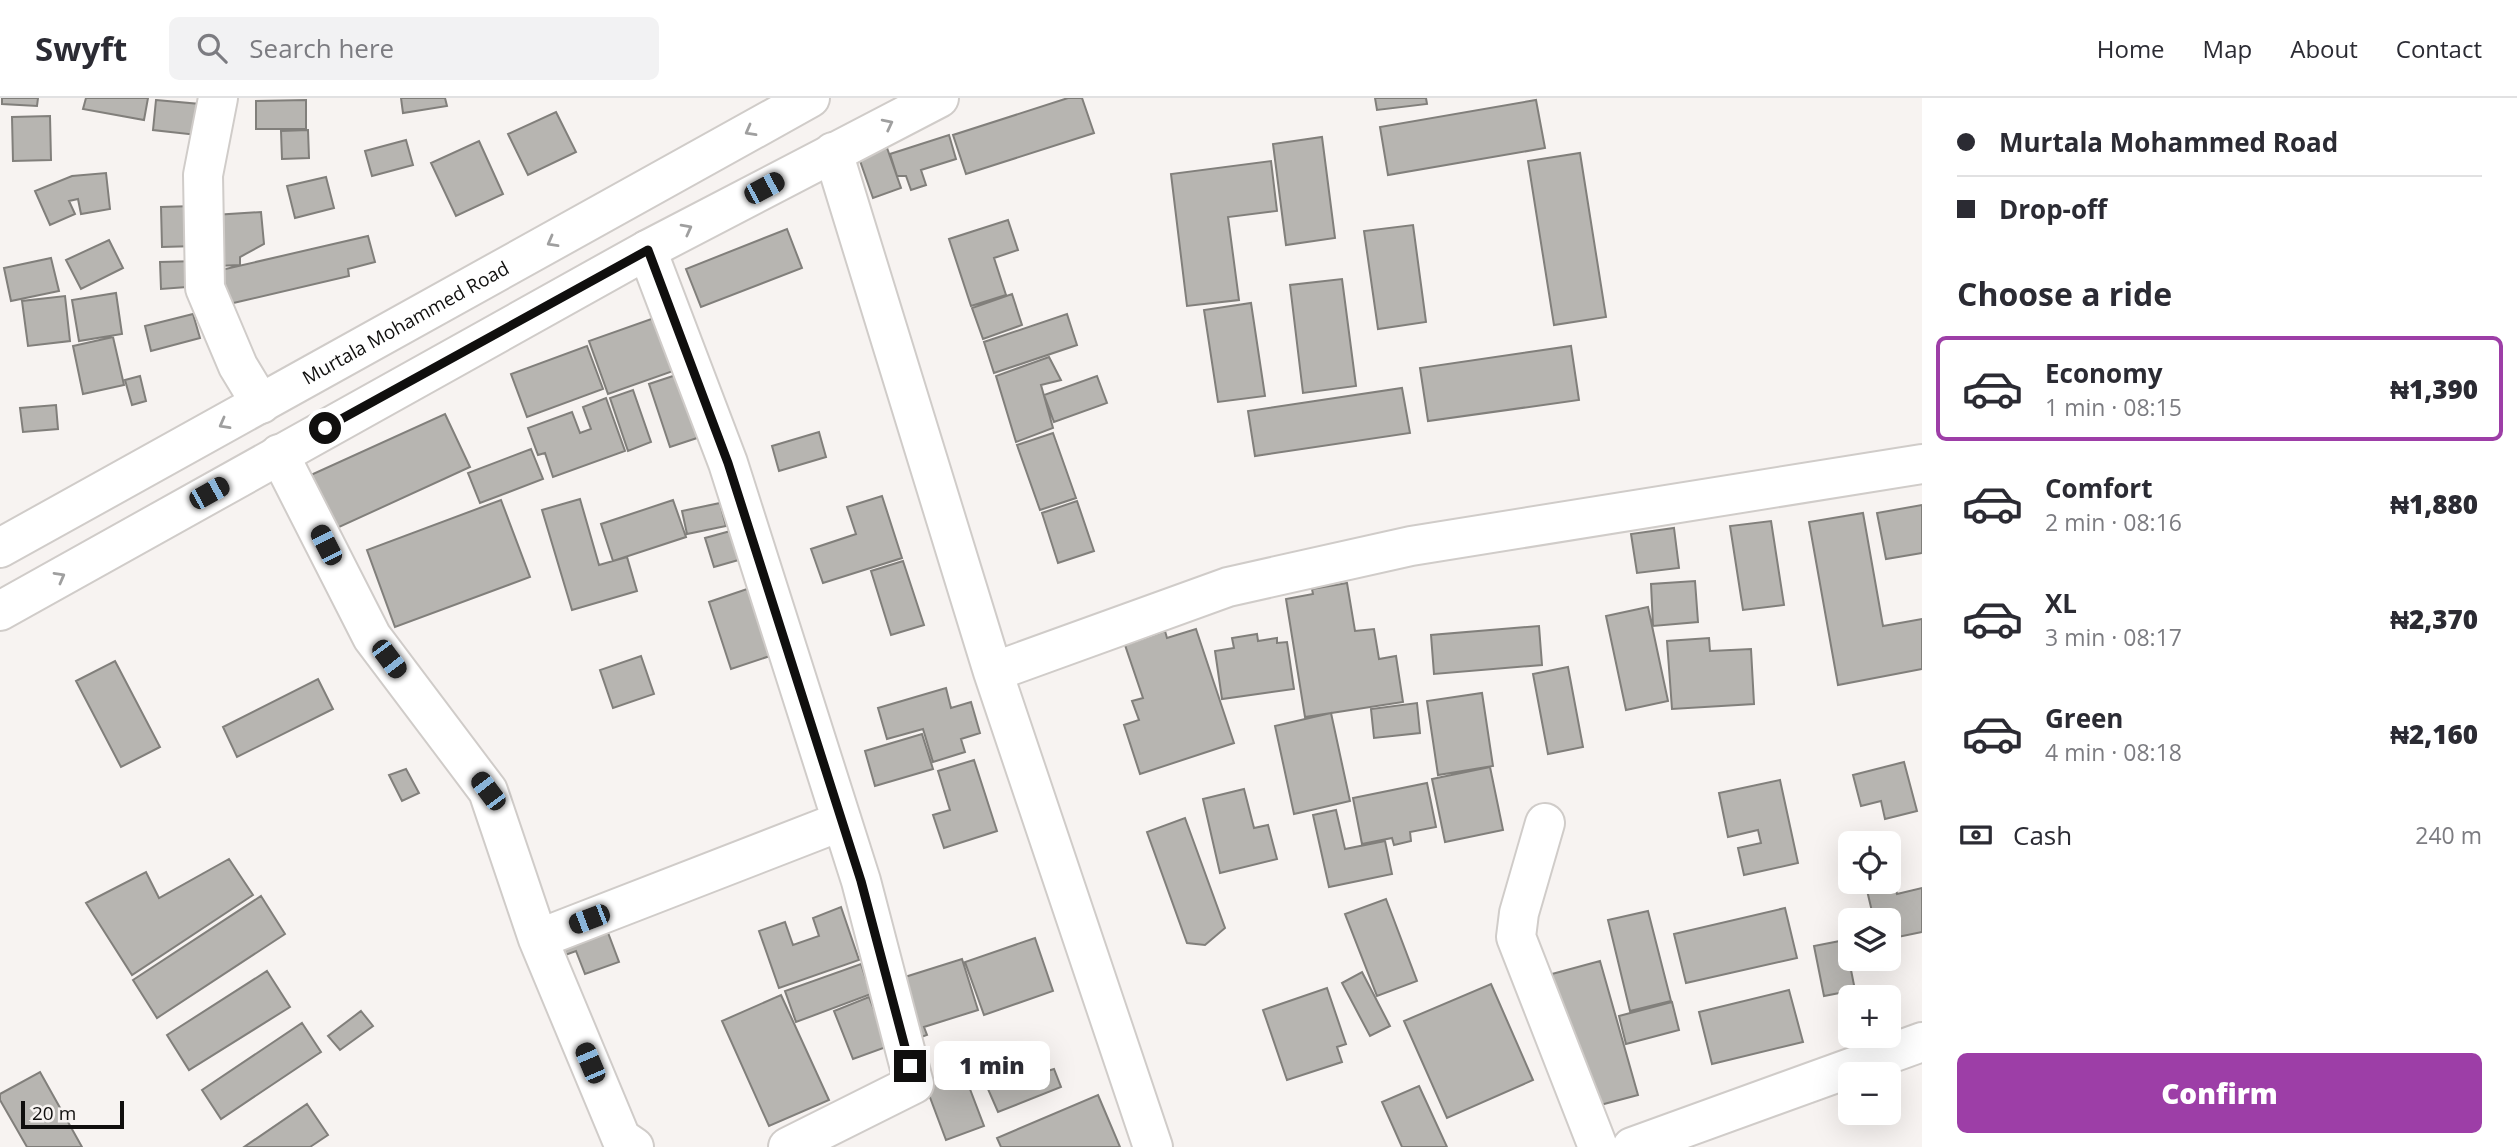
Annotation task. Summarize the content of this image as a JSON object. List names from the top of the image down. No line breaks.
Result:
{"streets":{"street":["Murtala Mohammed Road"]},"scale_bar":"20 m","page":{"header":"Swyft","search":"Search here","nav":["Home","Map","About","Contact"],"banner":["Murtala Mohammed Road","Drop-off"],"heading":"Choose a ride","list":[{"name":"Economy","note":"1 min · 08:15","value":"₦1,390"},{"name":"Comfort","note":"2 min · 08:16","value":"₦1,880"},{"name":"XL","note":"3 min · 08:17","value":"₦2,370"},{"name":"Green","note":"4 min · 08:18","value":"₦2,160"}],"pay":["Cash","240 m"],"map_buttons":["+","−"],"buttons":"Confirm","bubble":"1 min","scale":"20 m"}}
